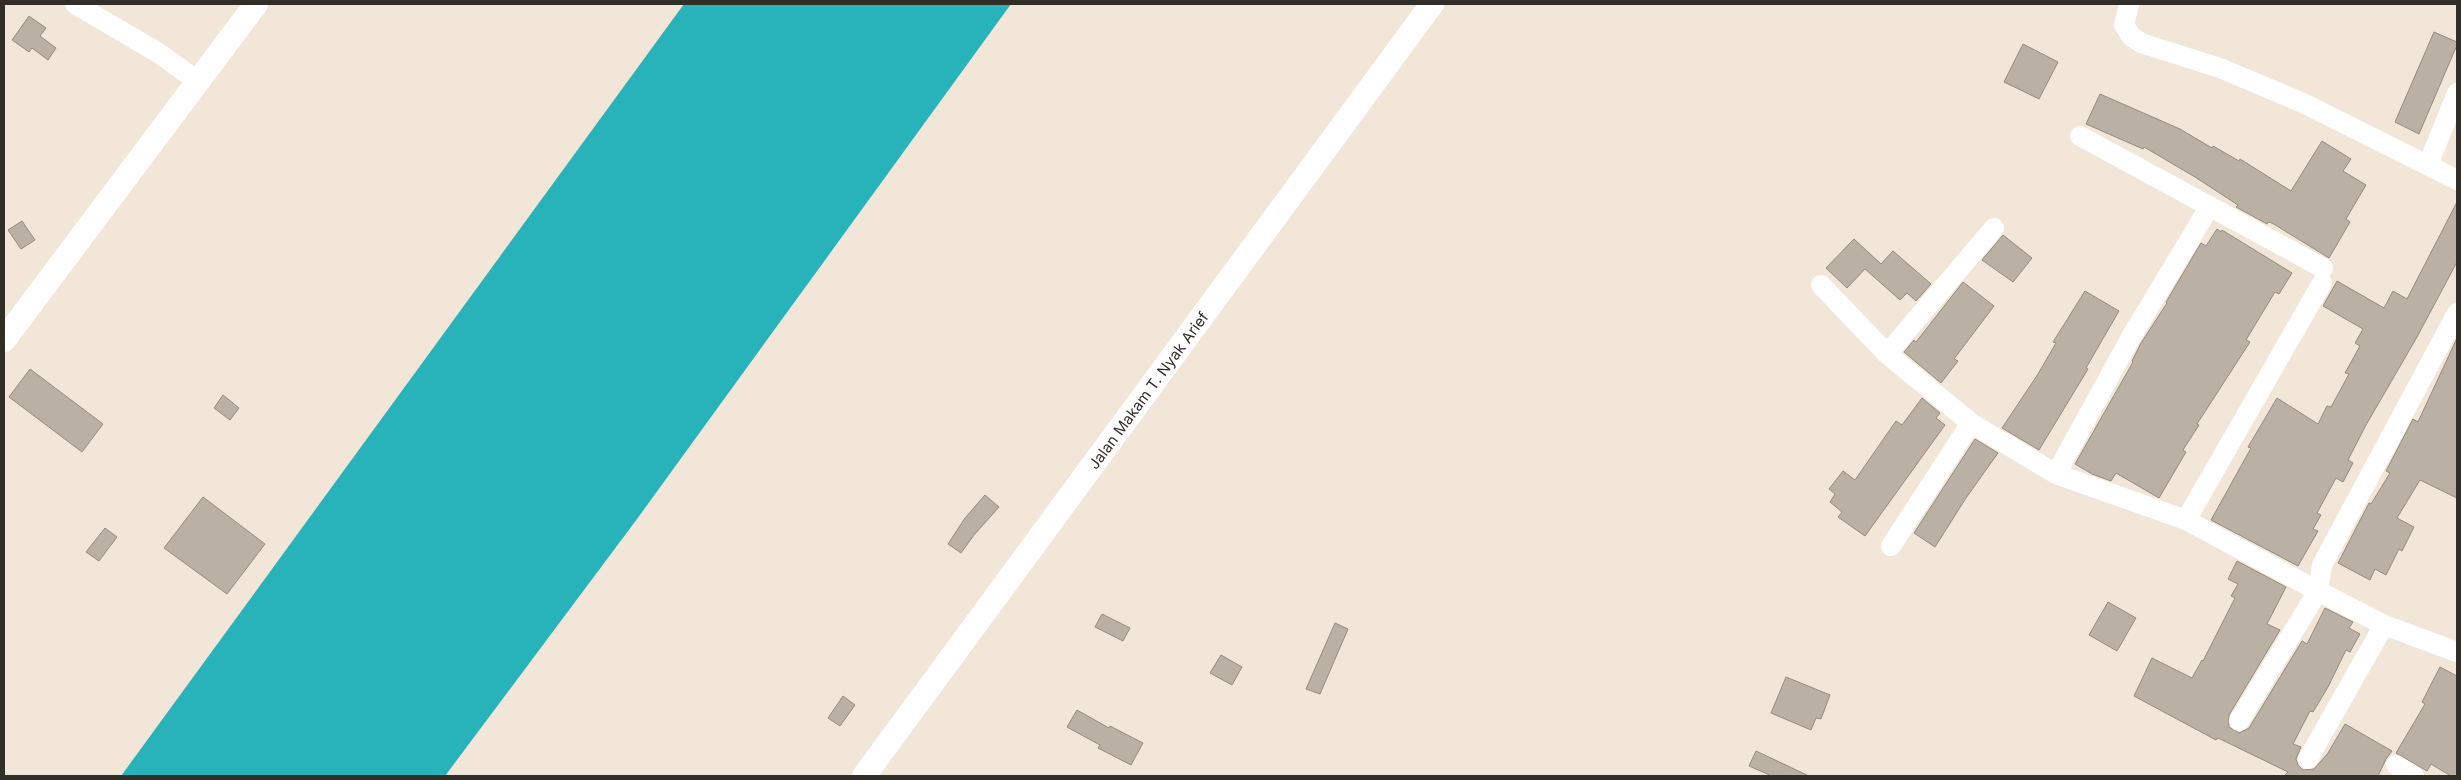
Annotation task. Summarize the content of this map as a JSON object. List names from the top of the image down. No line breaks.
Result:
{"streets":{"street":["Jalan Makam T. Nyak Arief"]}}
